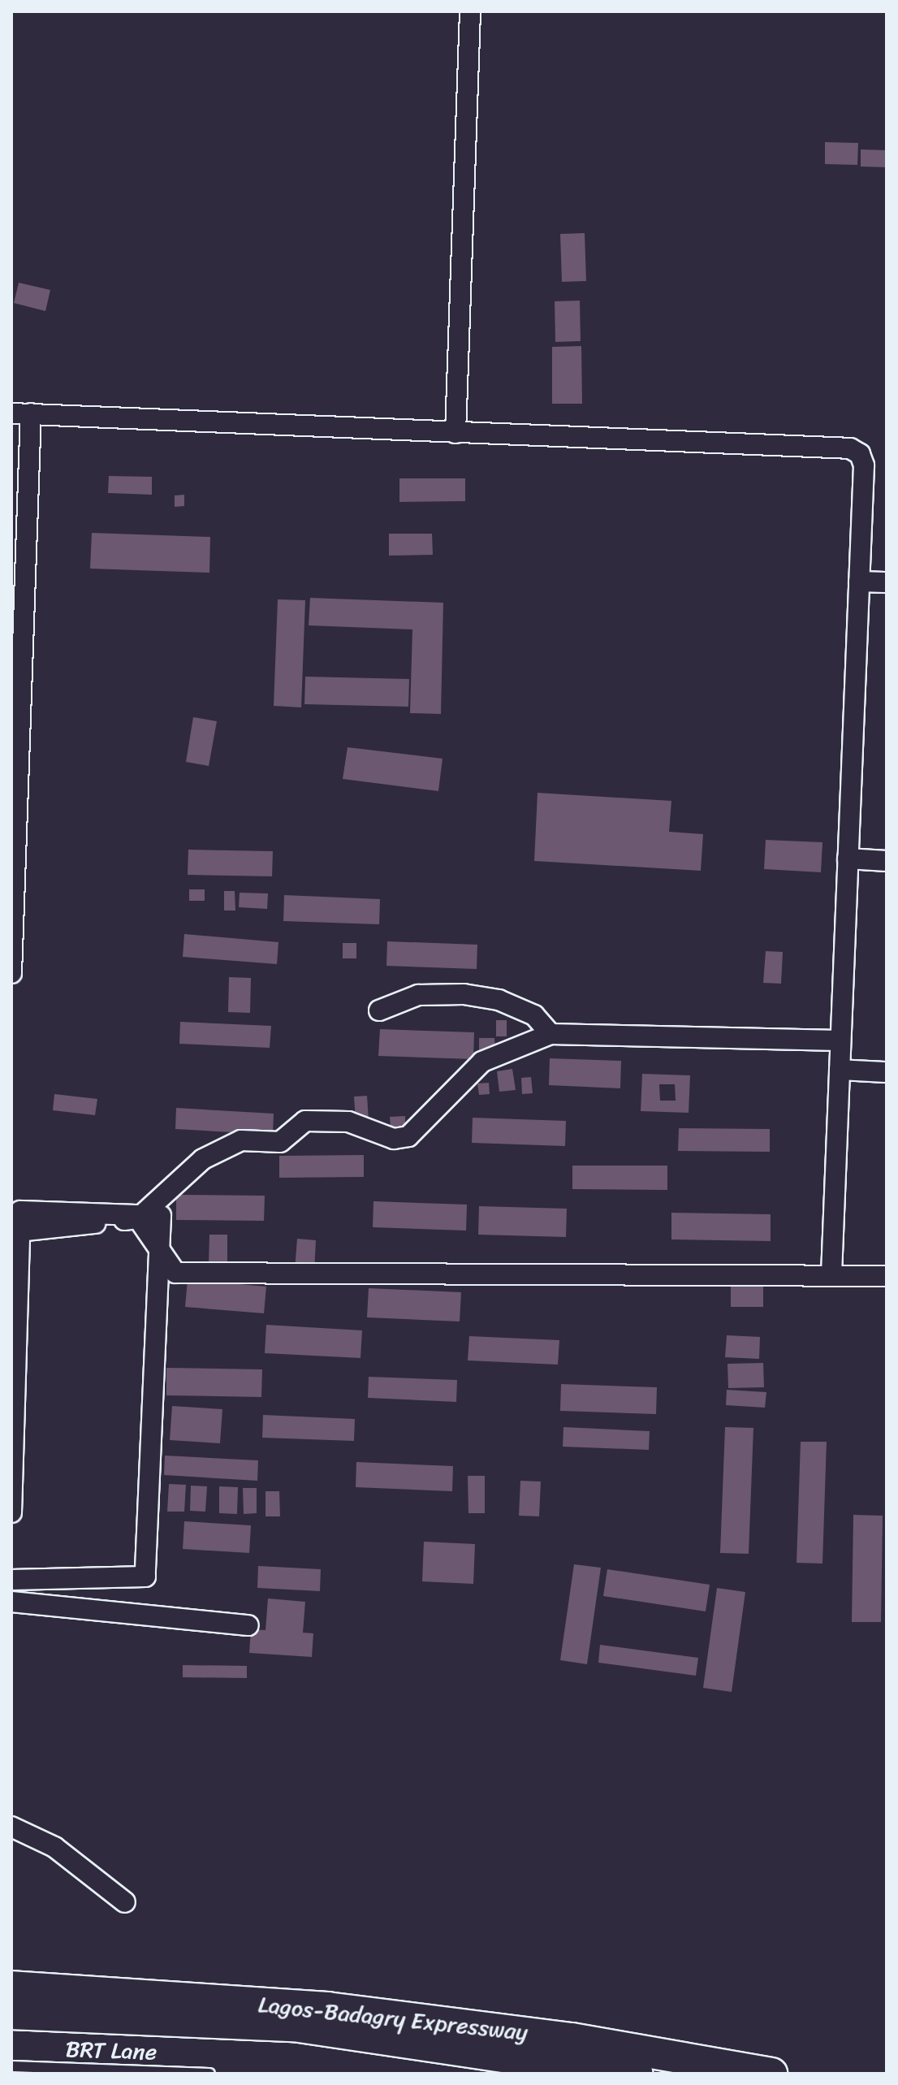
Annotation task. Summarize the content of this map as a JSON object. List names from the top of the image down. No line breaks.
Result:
{"streets":{"highway":["Lagos-Badagry Expressway"],"lane":["BRT Lane"]}}
